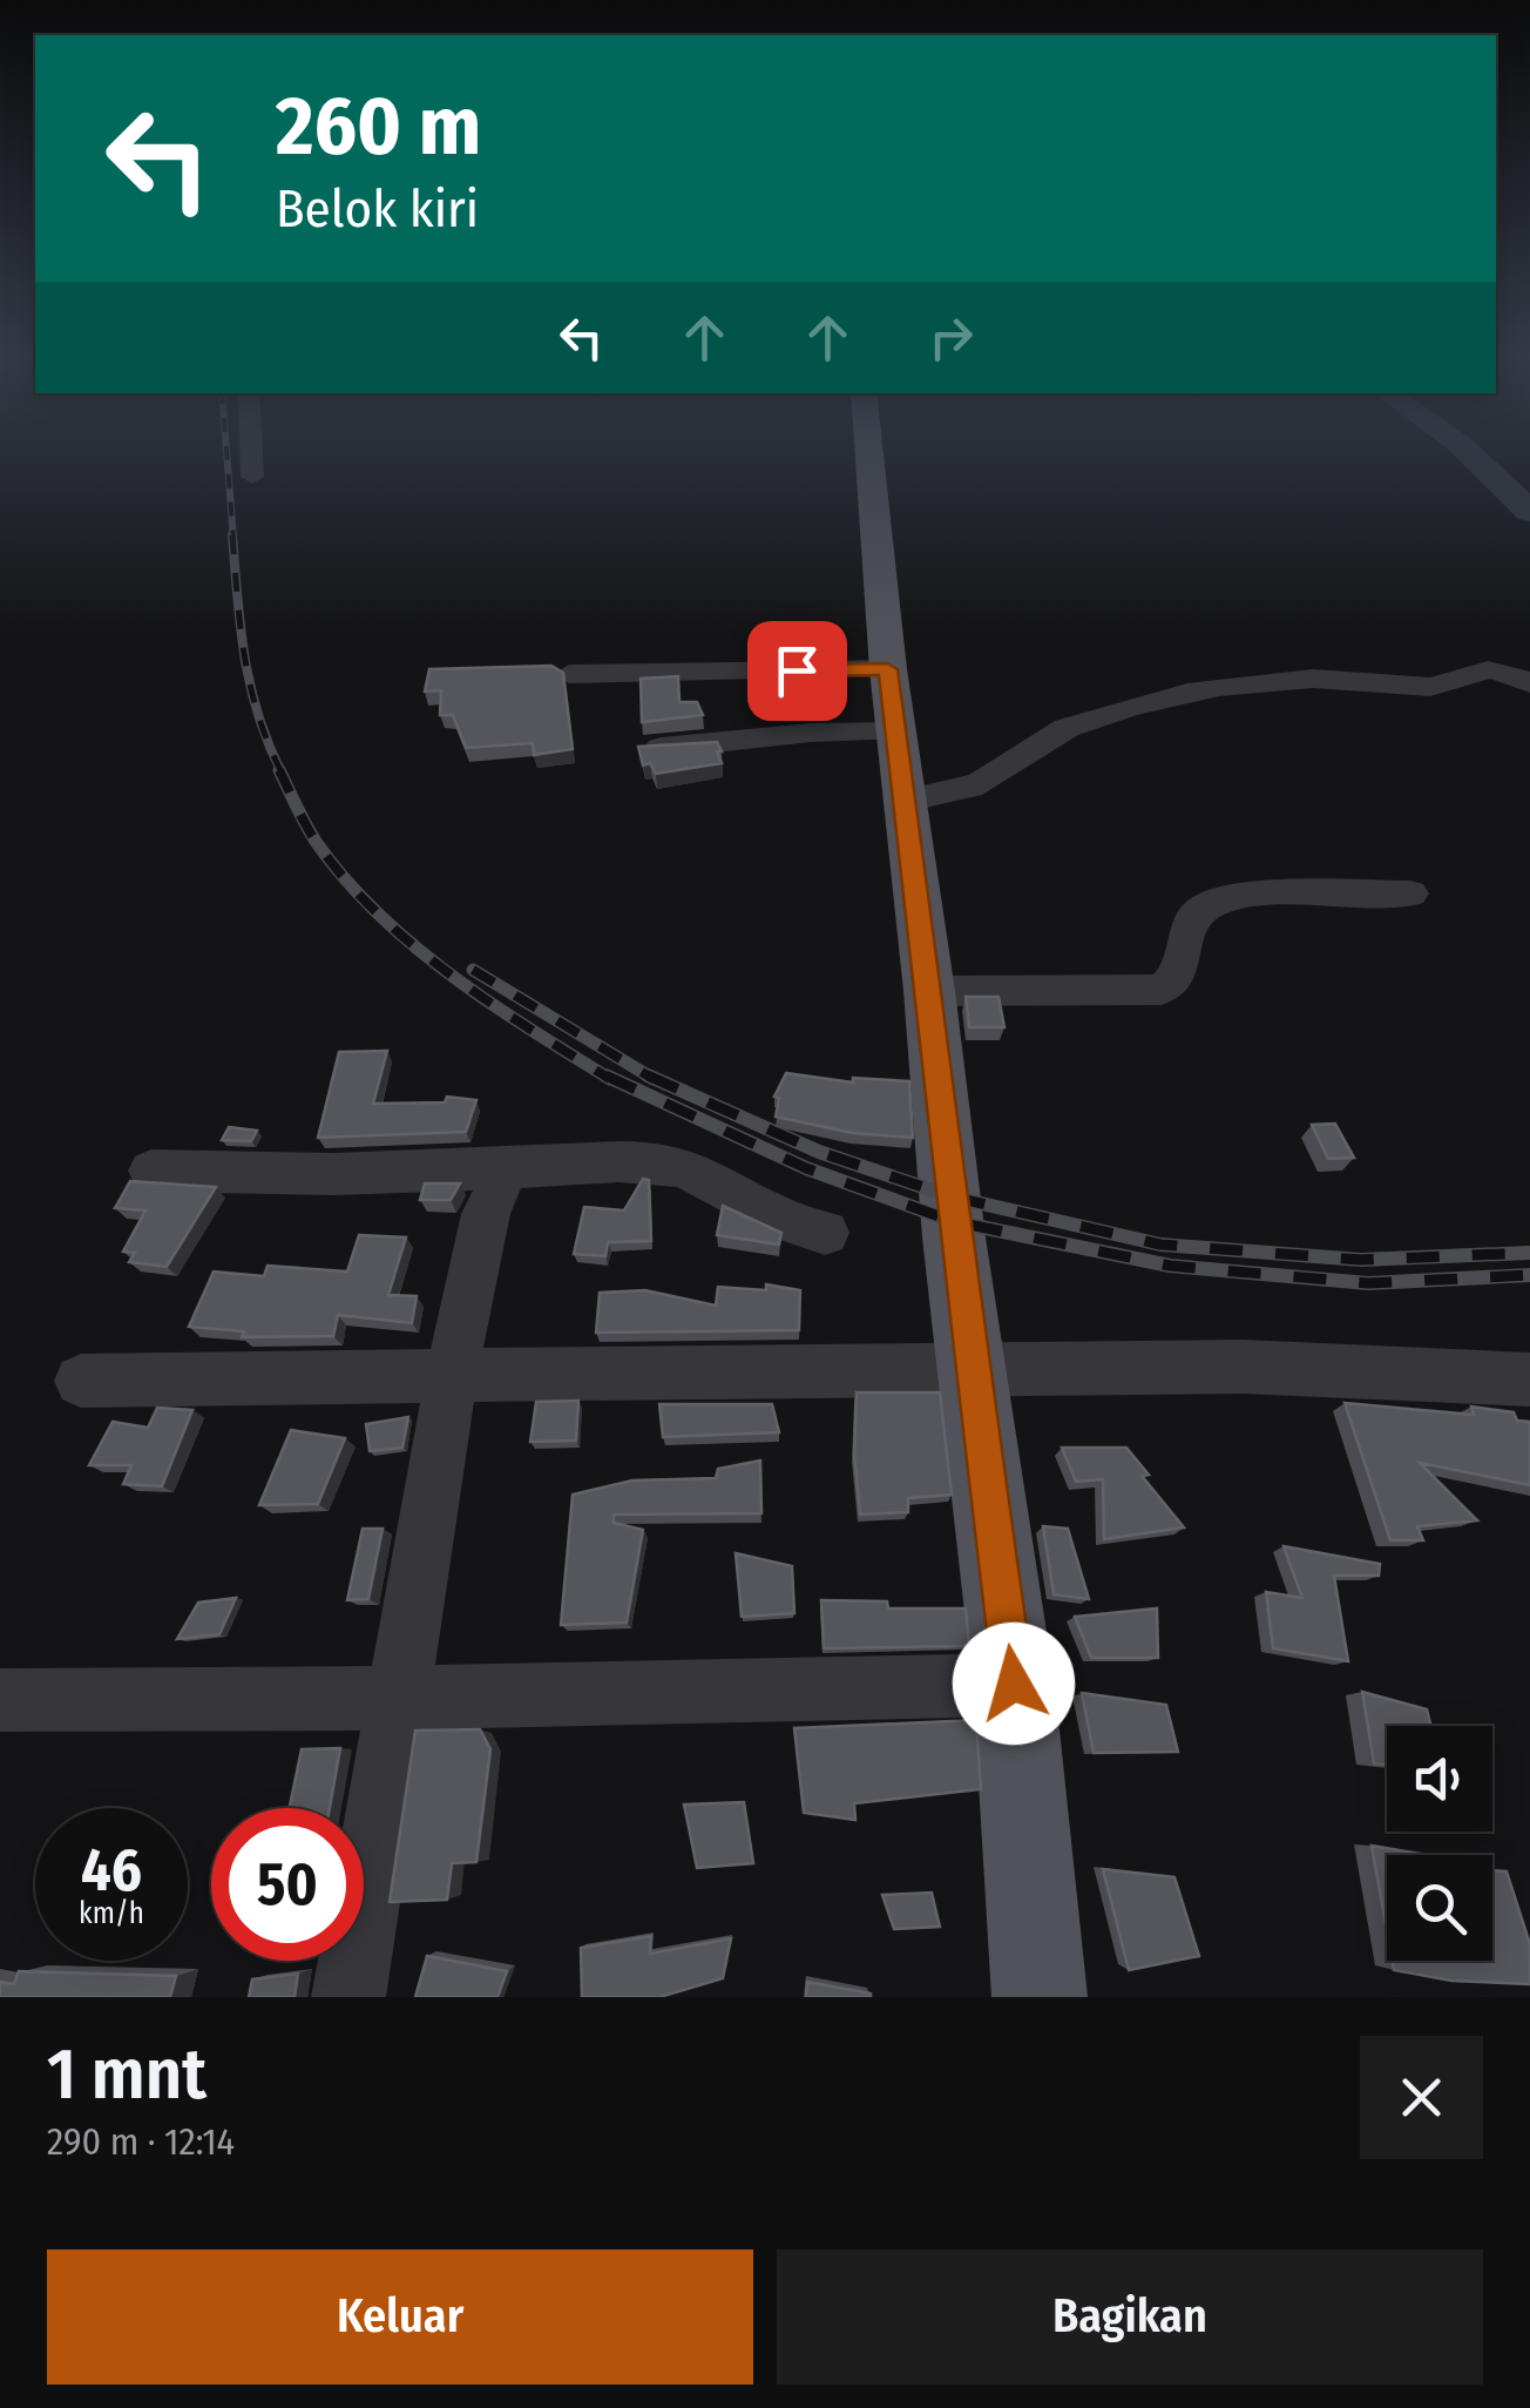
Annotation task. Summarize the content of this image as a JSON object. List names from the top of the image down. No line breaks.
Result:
{"page":{"turn":["260 m","Belok kiri"],"speed":"46 km/h","limit":"50","heading":["1 mnt","290 m · 12:14"],"buttons":["Keluar","Bagikan"]}}
